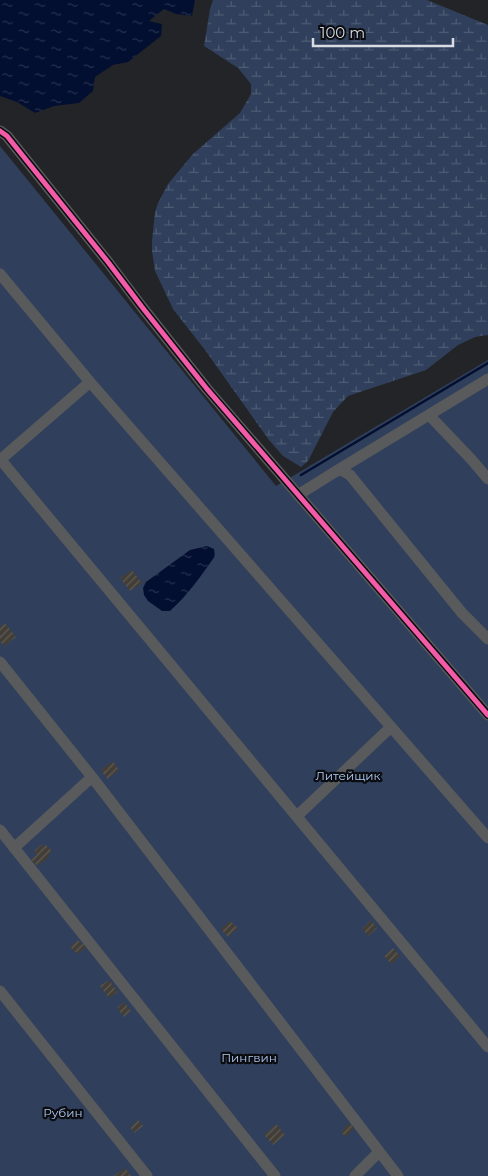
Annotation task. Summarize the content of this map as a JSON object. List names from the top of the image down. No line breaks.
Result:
{"parks":["Литейщик","Пингвин","Рубин"],"scale_bar":"100 m"}
